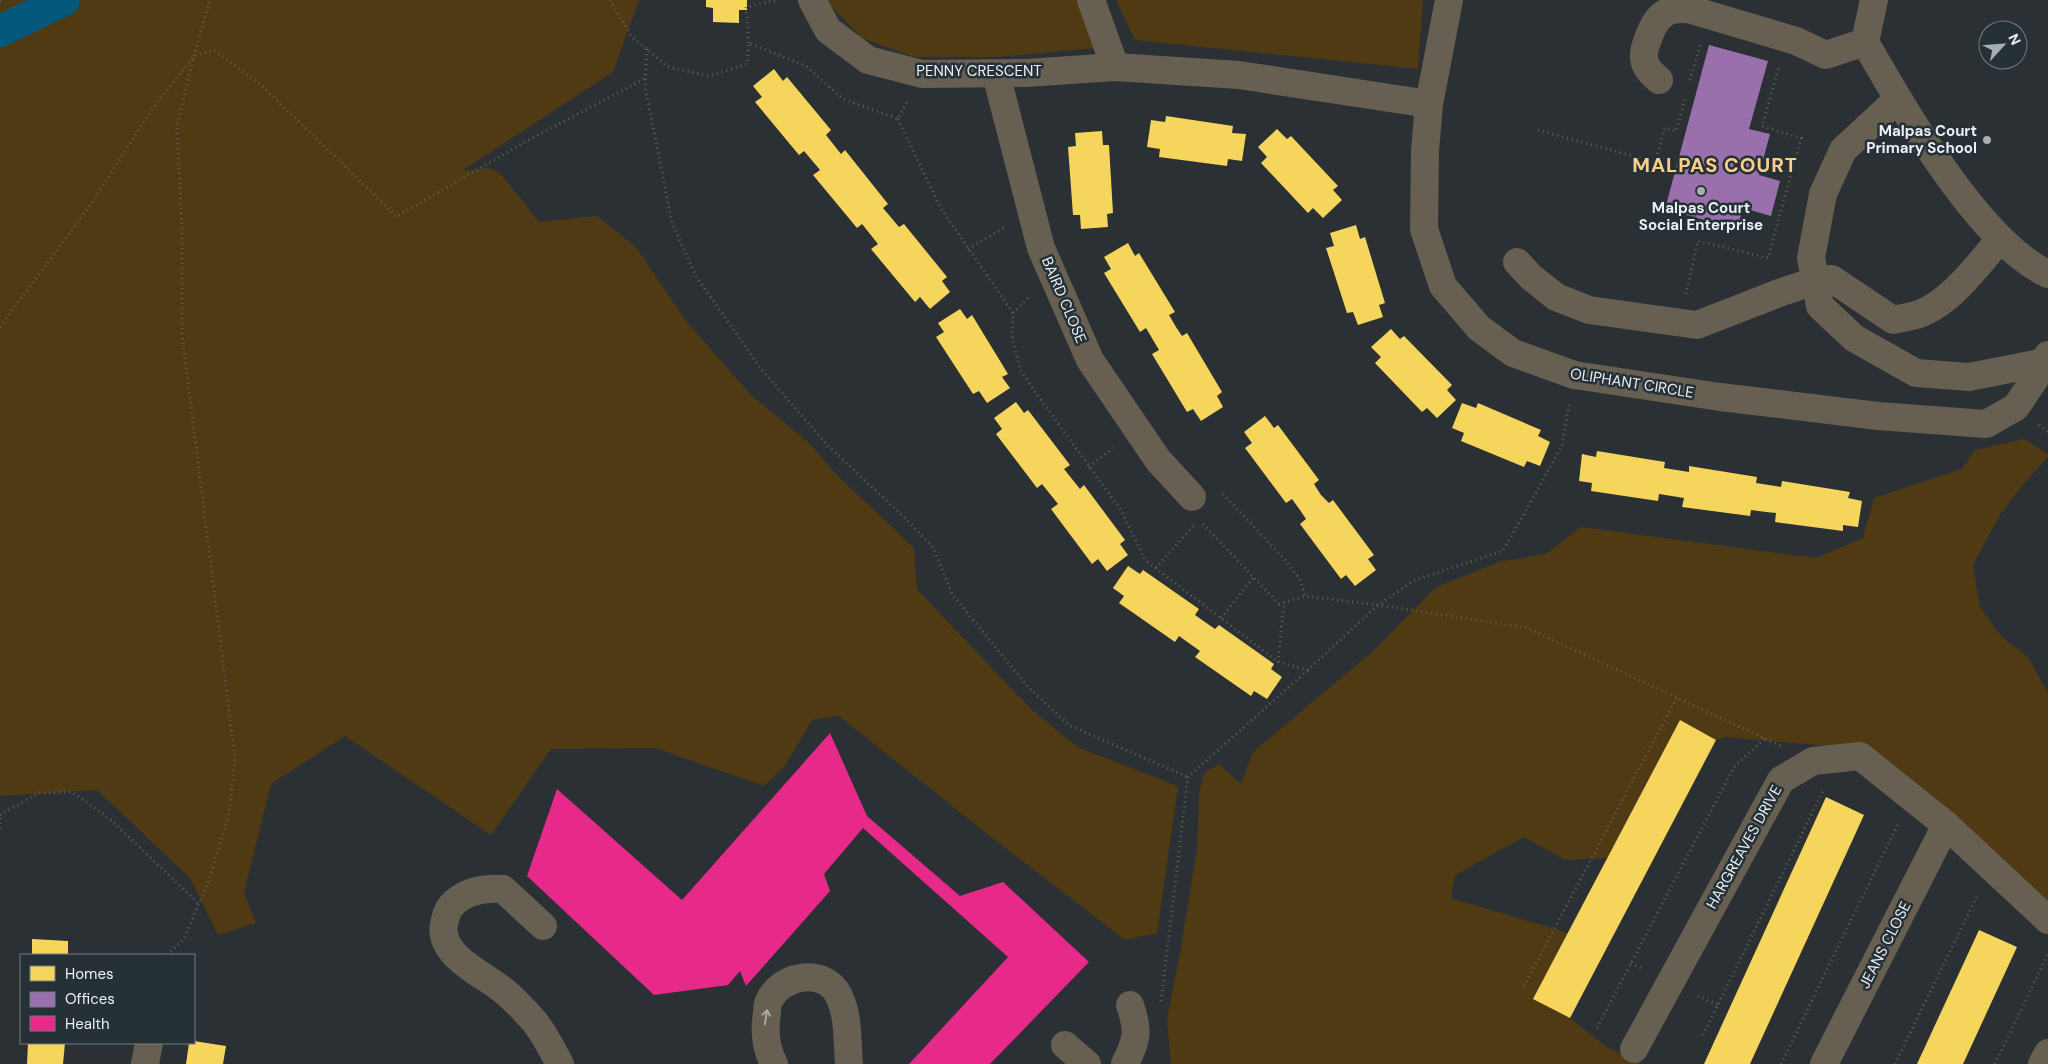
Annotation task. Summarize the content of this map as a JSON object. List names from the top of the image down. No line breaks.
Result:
{"streets":{"street":["PENNY CRESCENT","BAIRD CLOSE","OLIPHANT CIRCLE","HARGREAVES DRIVE","JEANS CLOSE"]},"crossings":[["PENNY CRESCENT","BAIRD CLOSE"],["PENNY CRESCENT","OLIPHANT CIRCLE"],["HARGREAVES DRIVE","JEANS CLOSE"]],"districts":["MALPAS COURT"],"places":["Malpas Court Primary School","Malpas Court Social Enterprise"],"legend":["Homes","Offices","Health"],"north":"top right"}
